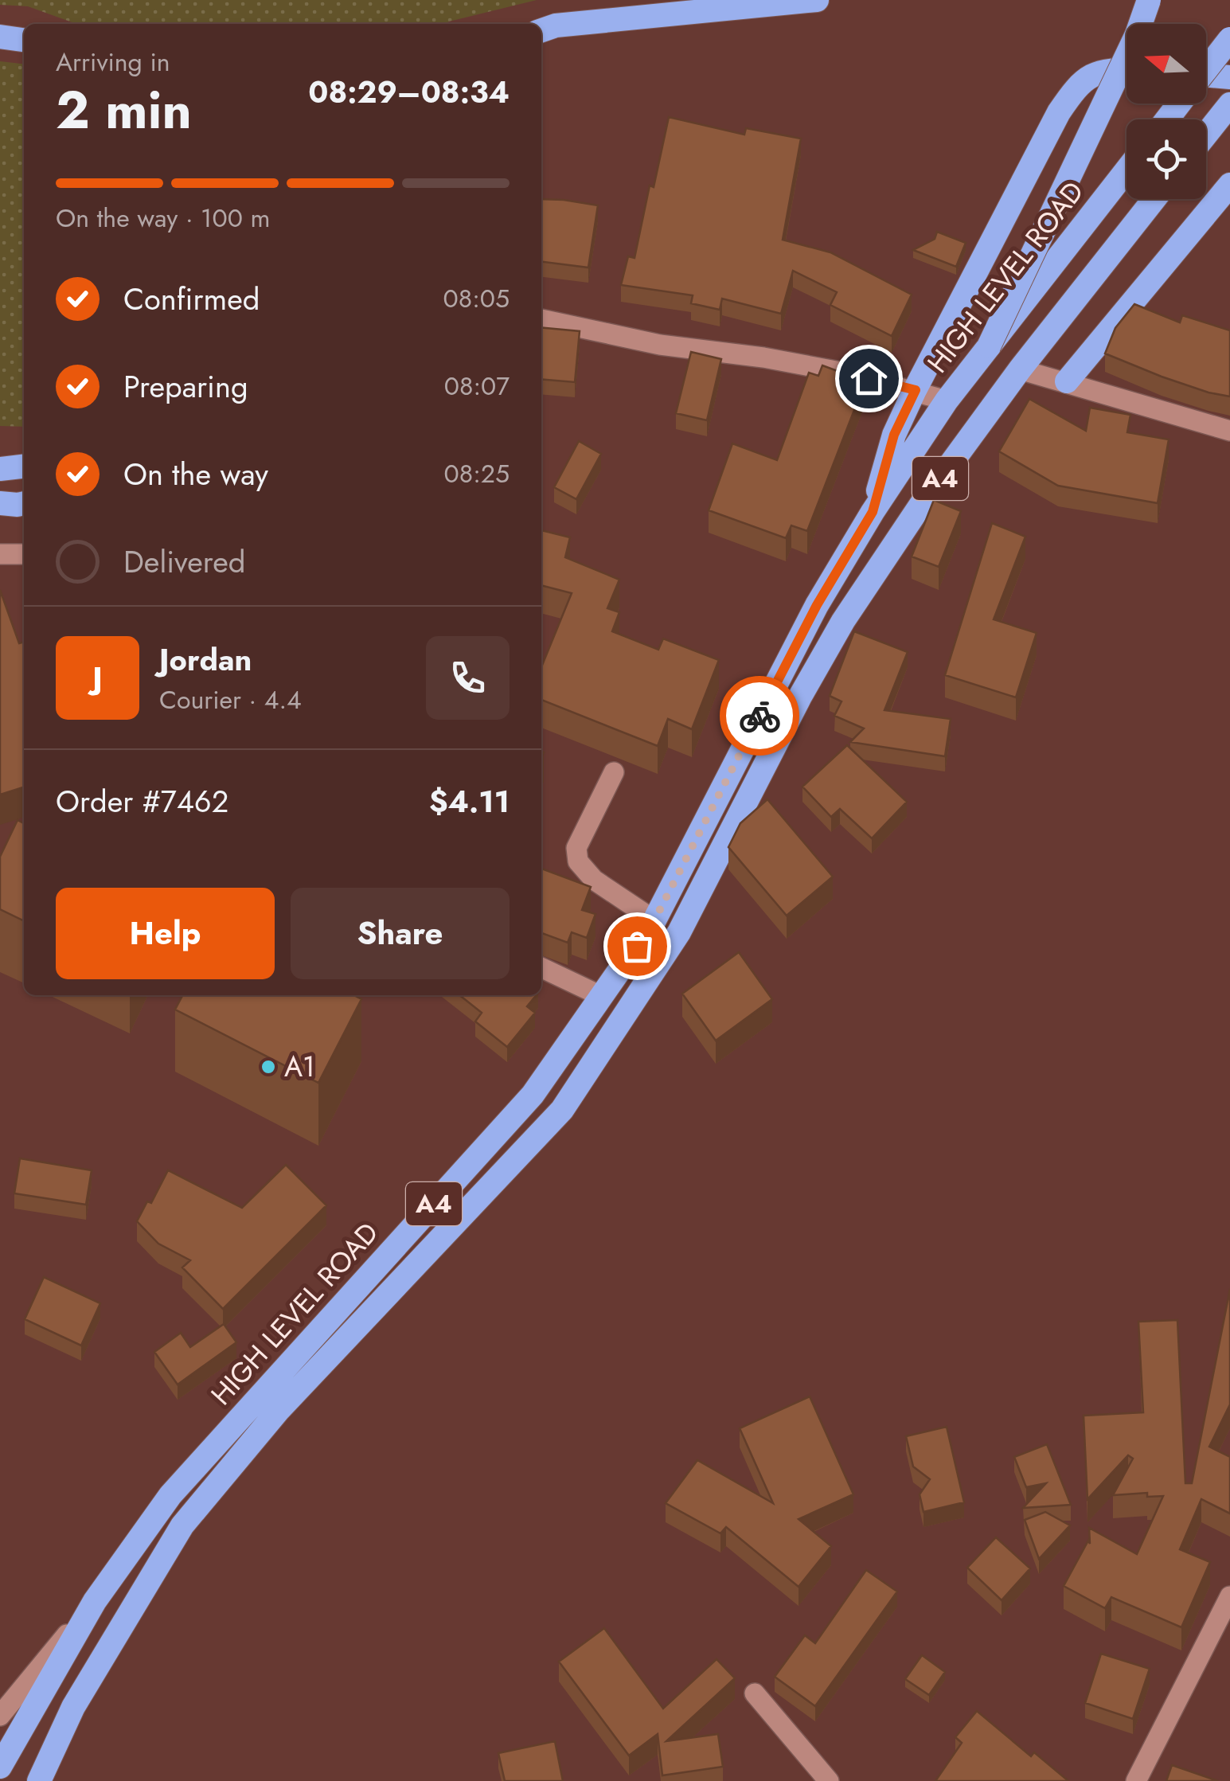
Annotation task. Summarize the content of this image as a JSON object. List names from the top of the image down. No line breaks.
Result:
{"streets":{"highway":["HIGH LEVEL ROAD","A4"]},"places":["A1"],"north":"left","page":{"heading":["2 min","Arriving in","08:29–08:34"],"panel":["Jordan","Courier · 4.4","Order #7462","$4.11"],"bar":"On the way · 100 m","list":[["Confirmed","08:05"],["Preparing","08:07"],["On the way","08:25"],"Delivered"],"round":"J","buttons":["Help","Share"]}}
